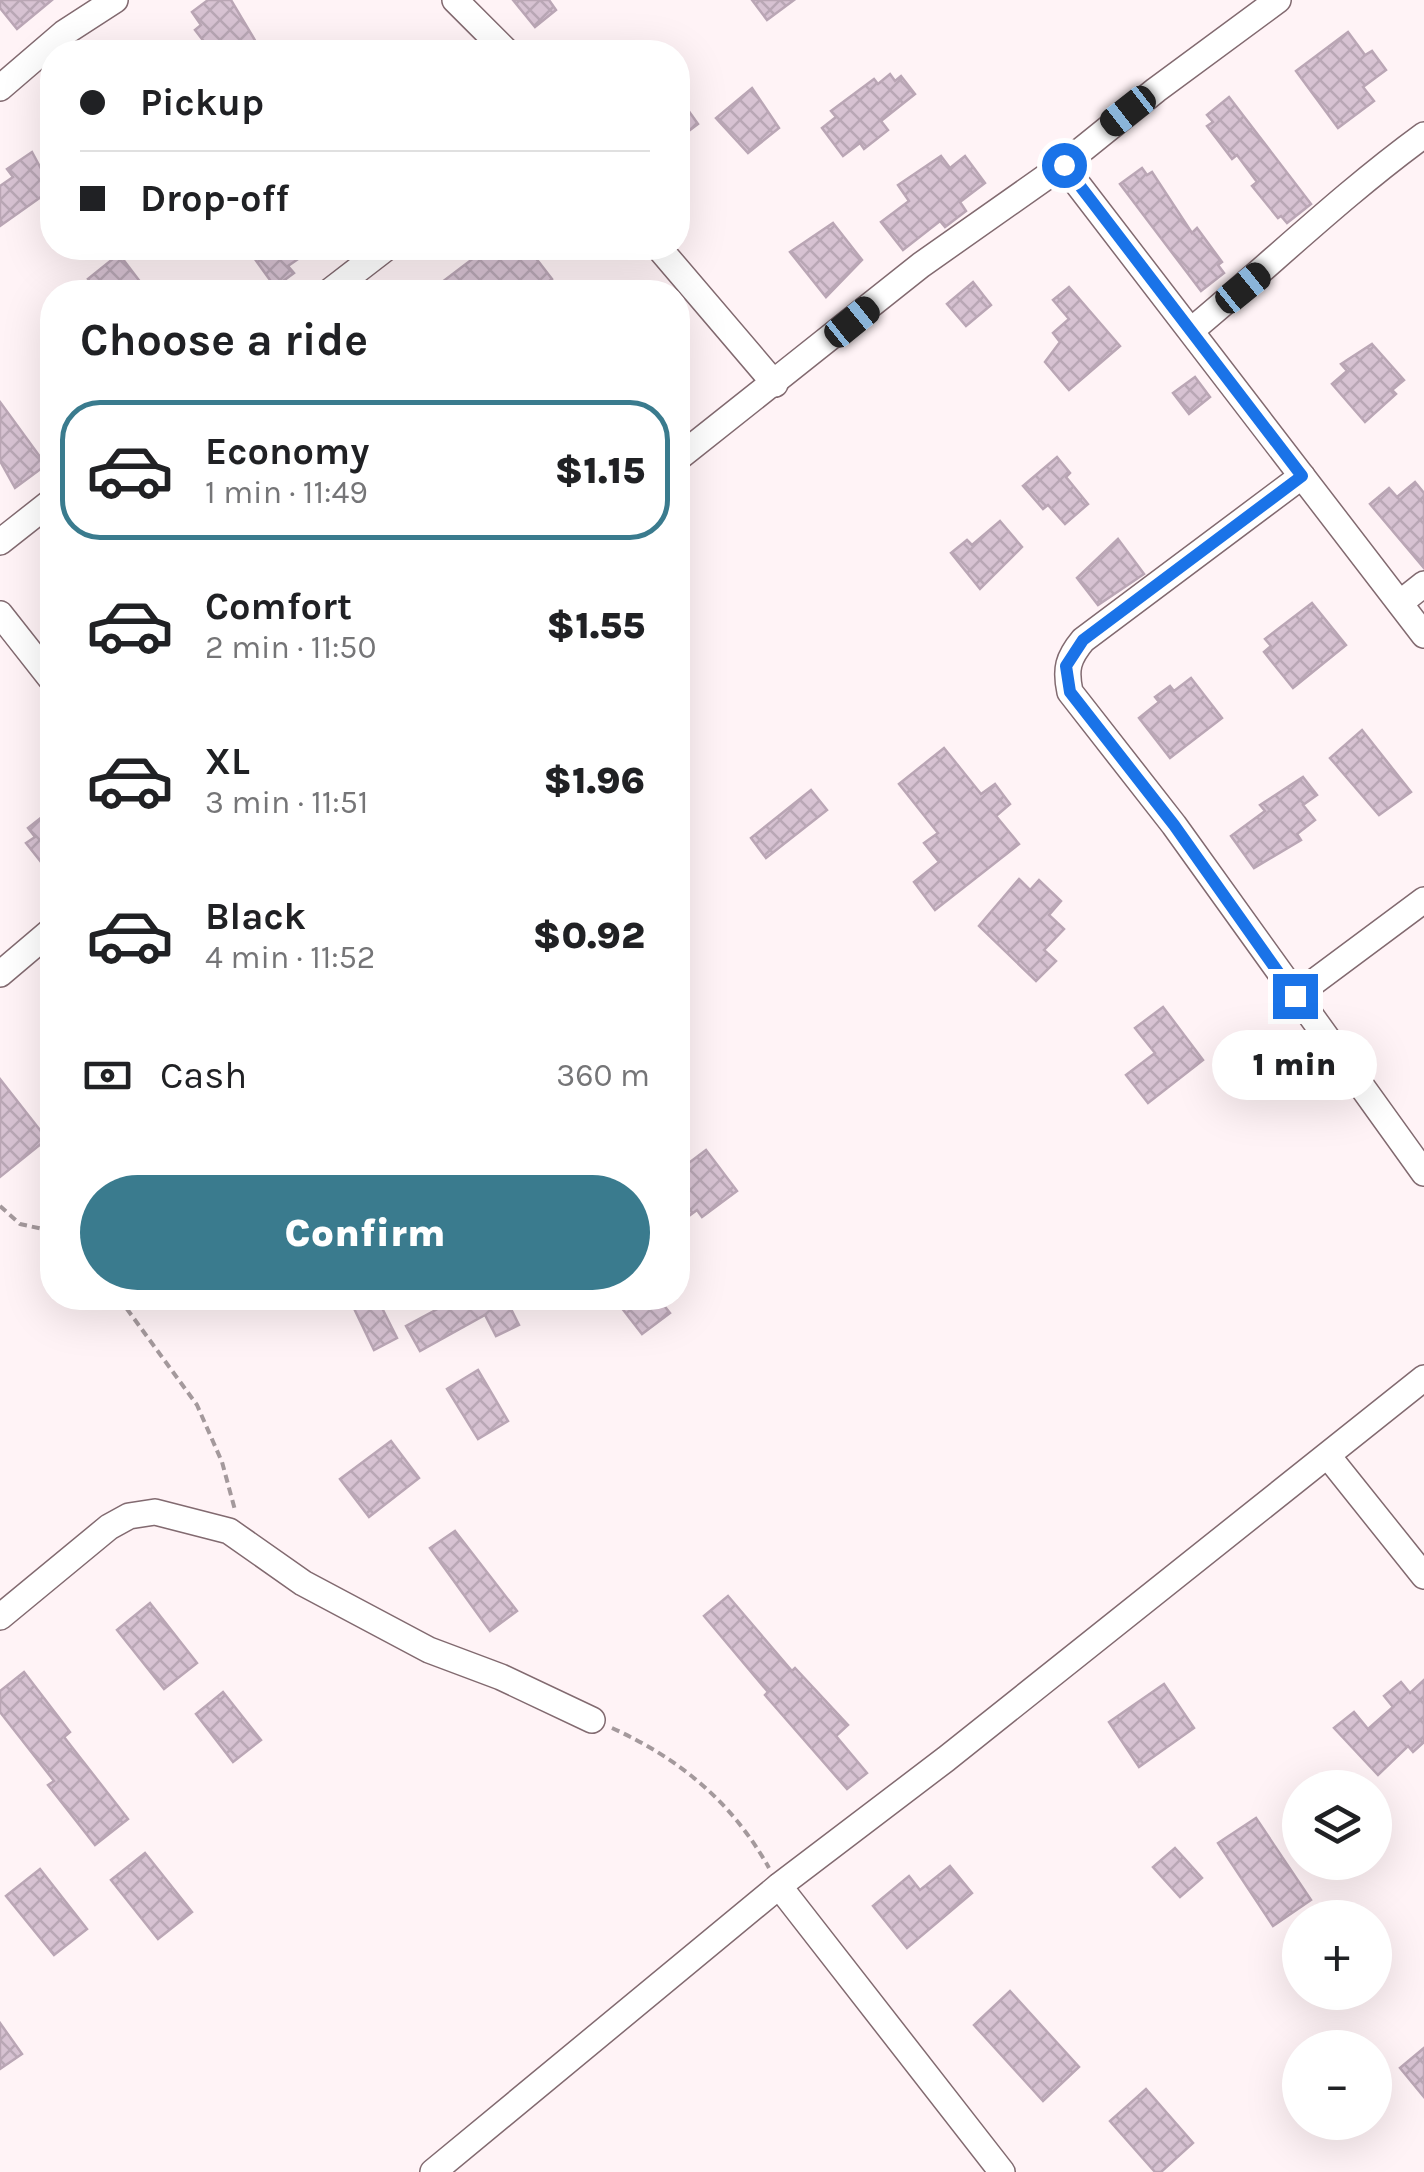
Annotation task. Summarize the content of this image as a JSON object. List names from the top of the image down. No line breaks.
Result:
{"page":{"banner":["Pickup","Drop-off"],"heading":"Choose a ride","list":[{"name":"Economy","note":"1 min · 11:49","value":"$1.15"},{"name":"Comfort","note":"2 min · 11:50","value":"$1.55"},{"name":"XL","note":"3 min · 11:51","value":"$1.96"},{"name":"Black","note":"4 min · 11:52","value":"$0.92"}],"pay":["Cash","360 m"],"bubble":"1 min","buttons":"Confirm","map_buttons":["+","−"]}}
